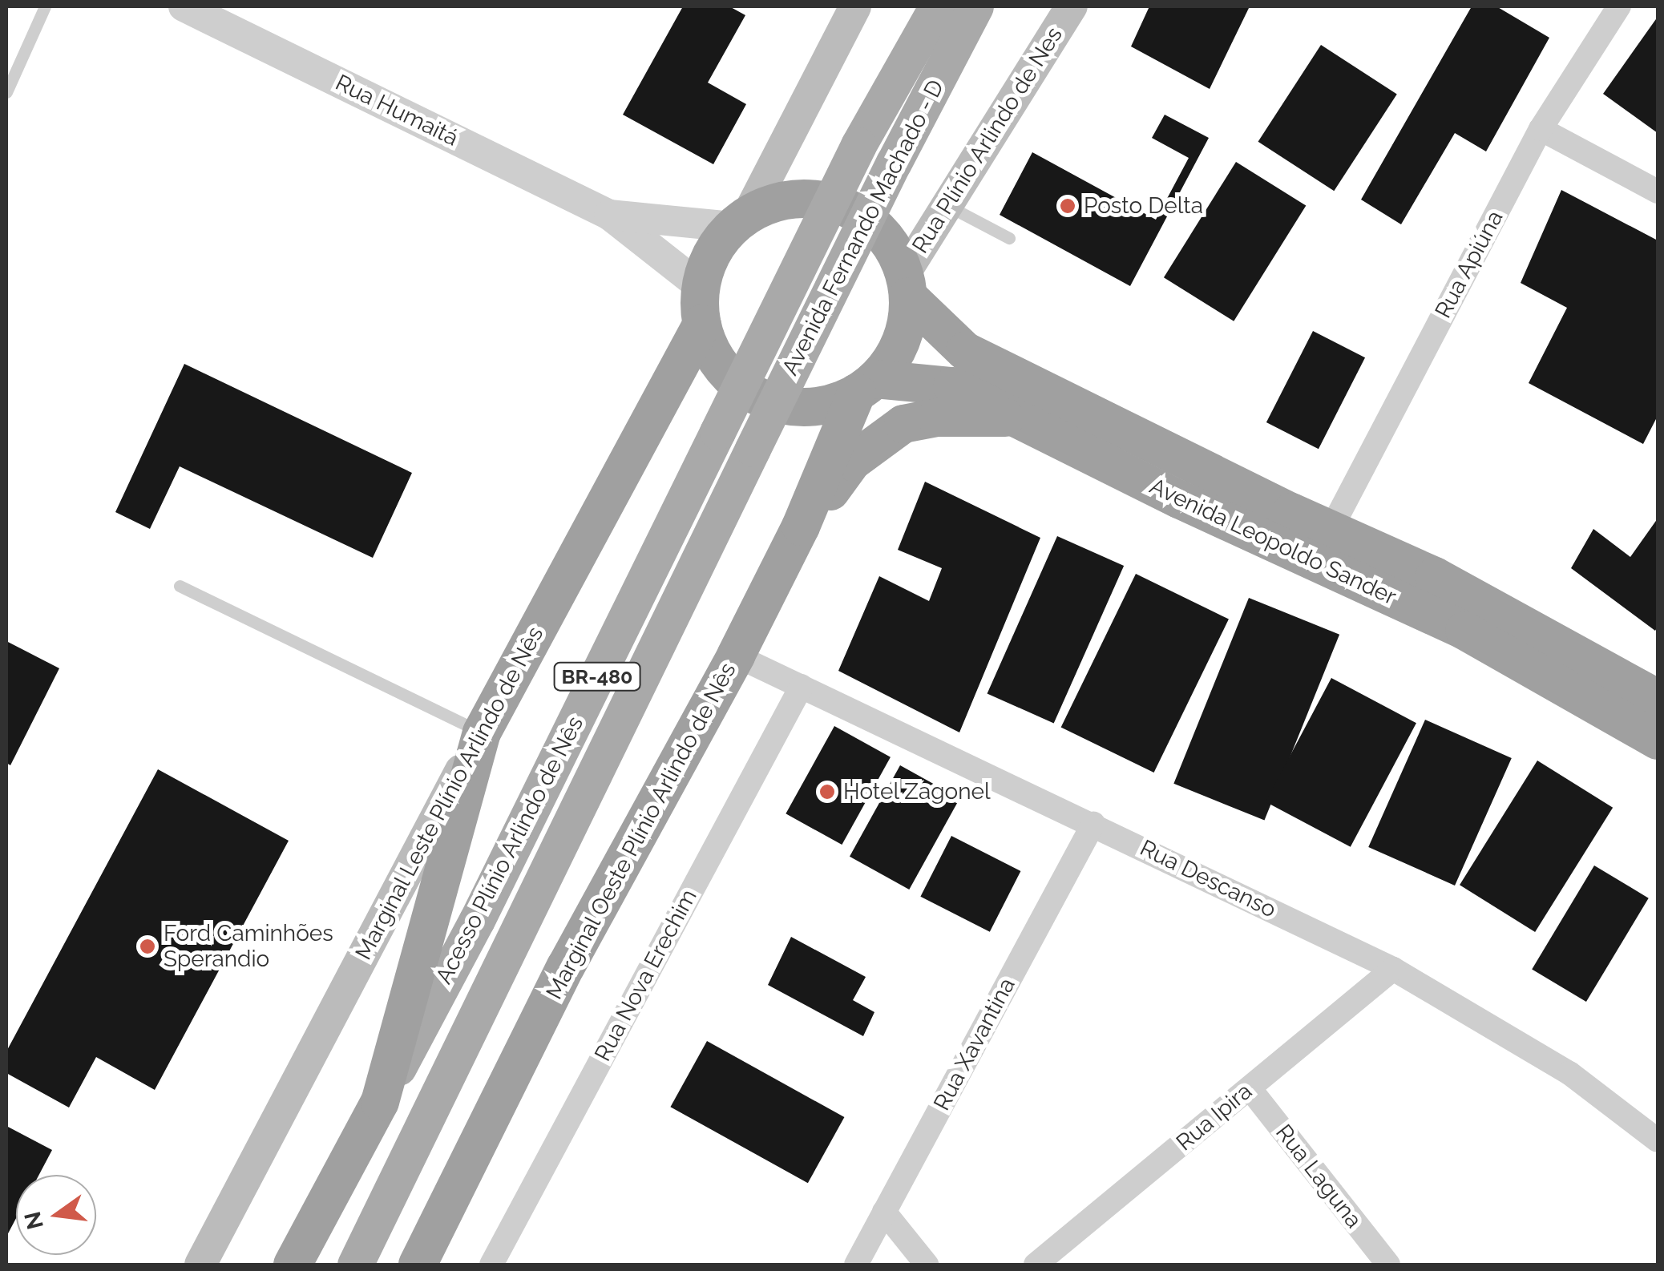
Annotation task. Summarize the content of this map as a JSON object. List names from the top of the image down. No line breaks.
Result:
{"streets":{"highway":["Avenida Leopoldo Sander","BR-480","Marginal Leste Plínio Arlindo de Nês","Marginal Oeste Plínio Arlindo de Nês","Acesso Plínio Arlindo de Nês"],"main road":["Rua Plínio Arlindo de Nes","Avenida Fernando Machado - D"],"street":["Rua Humaitá","Rua Apiúna","Rua Descanso","Rua Nova Erechim","Rua Xavantina","Rua Ipira","Rua Laguna"]},"crossings":[["Rua Humaitá","Rua Plínio Arlindo de Nes"],["Rua Humaitá","Avenida Leopoldo Sander"],["Rua Humaitá","Marginal Leste Plínio Arlindo de Nês"],["Rua Humaitá","Marginal Oeste Plínio Arlindo de Nês"],["Rua Plínio Arlindo de Nes","Avenida Leopoldo Sander"],["Rua Plínio Arlindo de Nes","Marginal Leste Plínio Arlindo de Nês"],["Rua Plínio Arlindo de Nes","Marginal Oeste Plínio Arlindo de Nês"],["Avenida Fernando Machado - D","Acesso Plínio Arlindo de Nês"],["Rua Apiúna","Avenida Leopoldo Sander"],["Avenida Leopoldo Sander","Marginal Leste Plínio Arlindo de Nês"],["Avenida Leopoldo Sander","Marginal Oeste Plínio Arlindo de Nês"],["Marginal Leste Plínio Arlindo de Nês","Marginal Oeste Plínio Arlindo de Nês"],["Marginal Oeste Plínio Arlindo de Nês","Rua Descanso"],["Rua Descanso","Rua Nova Erechim"],["Rua Descanso","Rua Xavantina"],["Rua Descanso","Rua Ipira"],["Rua Ipira","Rua Laguna"]],"places":["Posto Delta","Hotel Zagonel","Ford Caminhões Sperandio"],"north":"left"}
